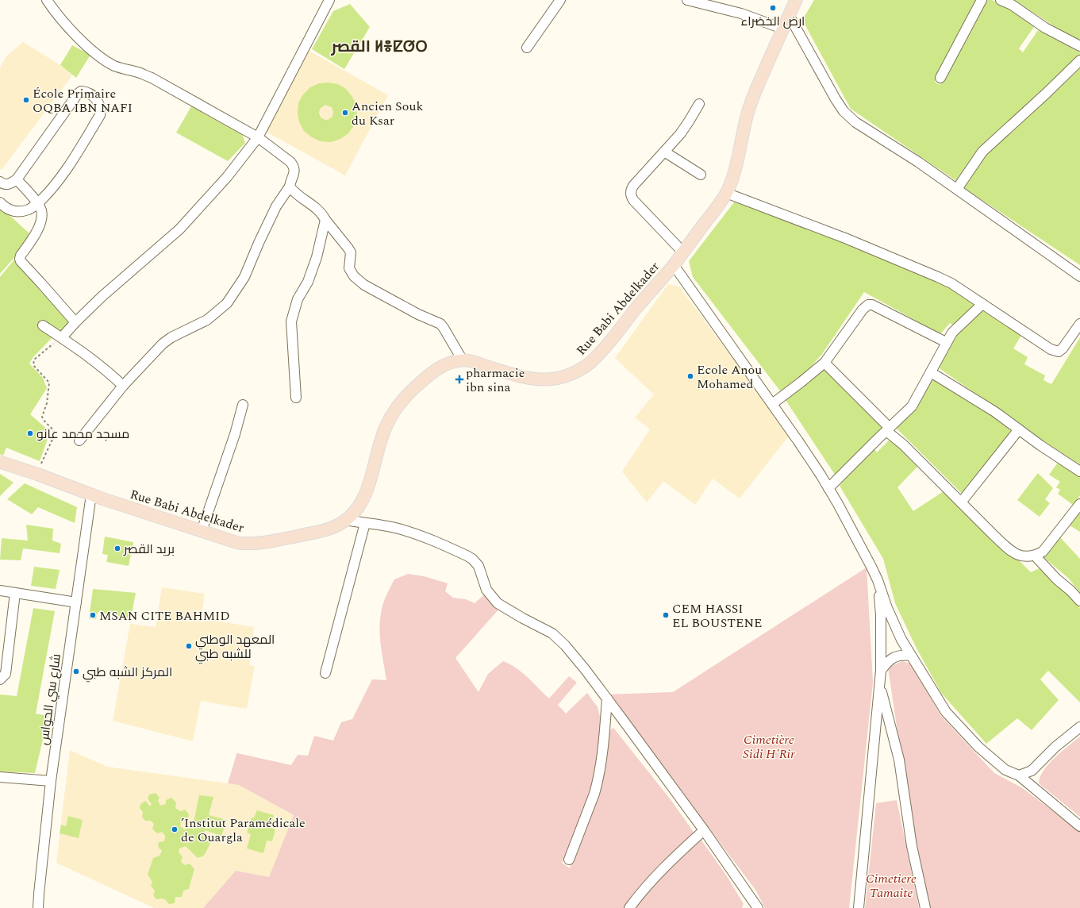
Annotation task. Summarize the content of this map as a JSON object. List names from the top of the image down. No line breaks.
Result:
{"streets":{"main road":["Rue Babi Abdelkader"],"street":["شارع سي الحواس"]},"crossings":[["Rue Babi Abdelkader","شارع سي الحواس"]],"districts":["القصر ⵍⴻⵇⵚⵔ"],"parks":["Cimetière Sidi H'Rir","Cimetiere Tamaite"],"places":{"other":["ارض الخضراء","École Primaire OQBA IBN NAFI","Ancien Souk du Ksar","Ecole Anou Mohamed","مسجد محمد عانو","بريد القصر","MSAN CITE BAHMID","CEM HASSI EL BOUSTENE","المعهد الوطني للشبه طبي","المركز الشبه طبي","’Institut Paramédicale de Ouargla"],"health":["pharmacie ibn sina"]}}
